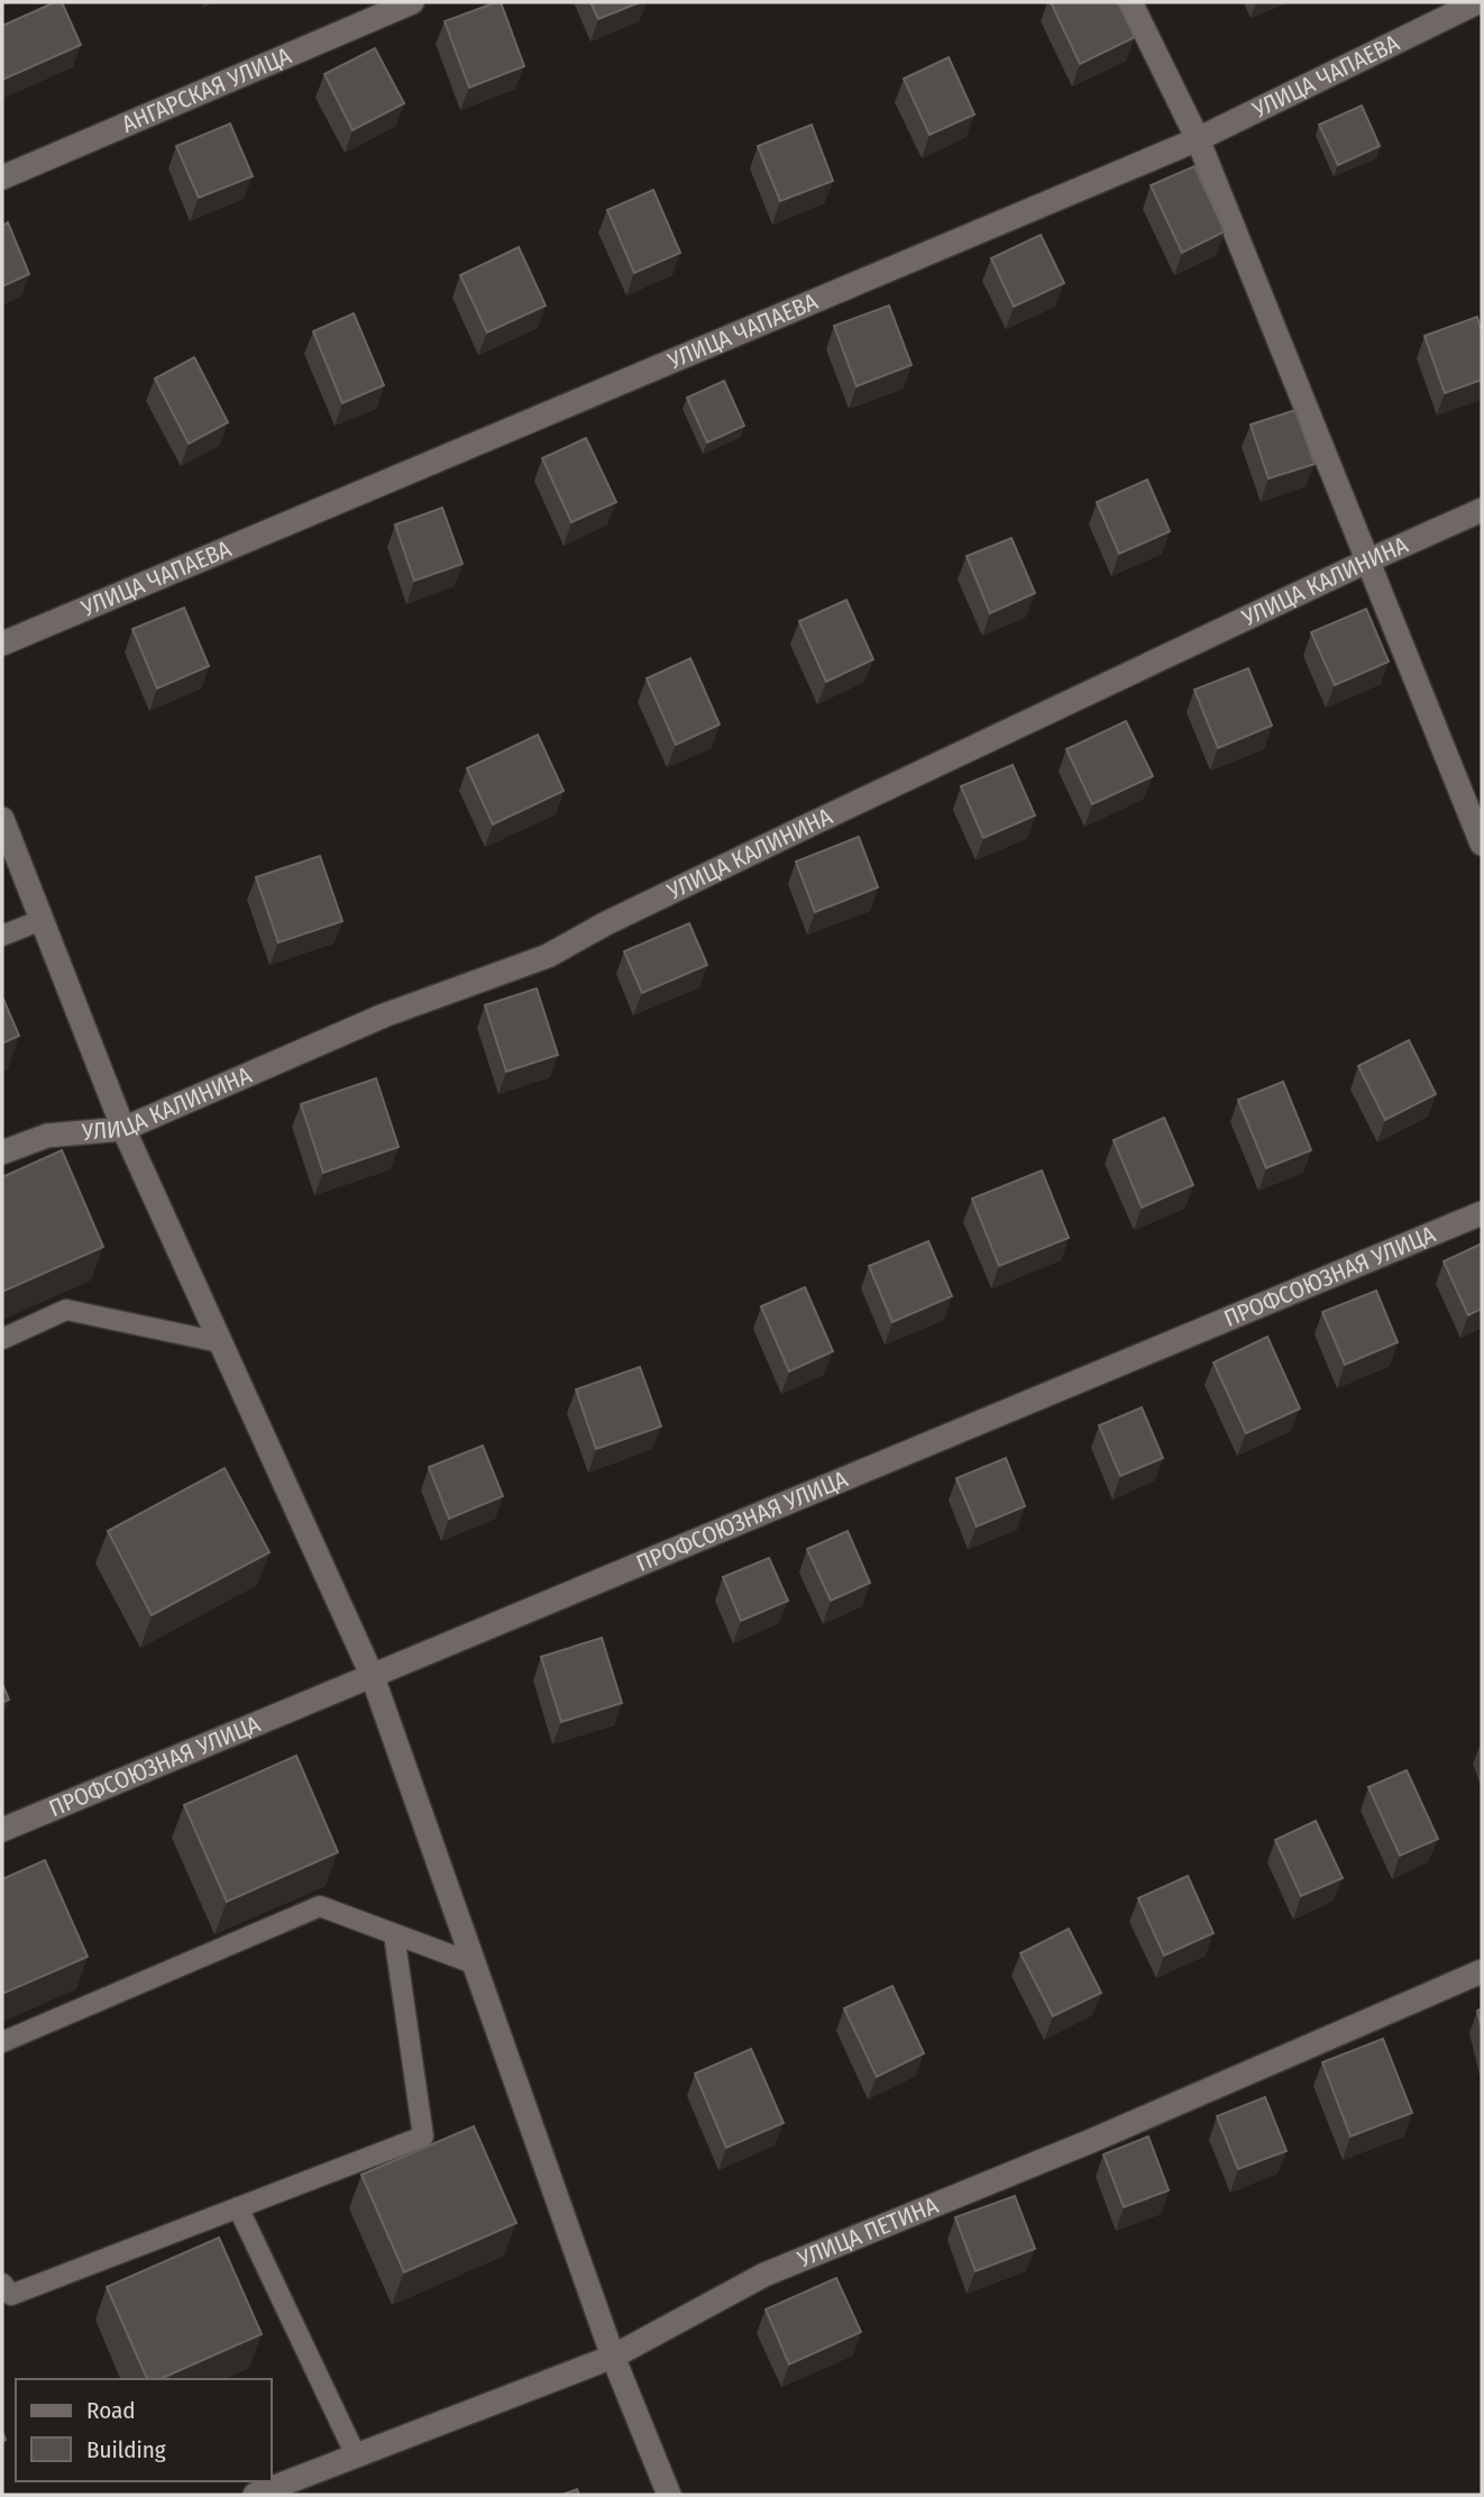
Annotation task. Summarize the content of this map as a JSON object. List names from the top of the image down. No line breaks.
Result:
{"streets":{"street":["УЛИЦА ЧАПАЕВА","АНГАРСКАЯ УЛИЦА","УЛИЦА КАЛИНИНА","ПРОФСОЮЗНАЯ УЛИЦА","УЛИЦА ПЕТИНА"]},"legend":["Road","Building"]}
